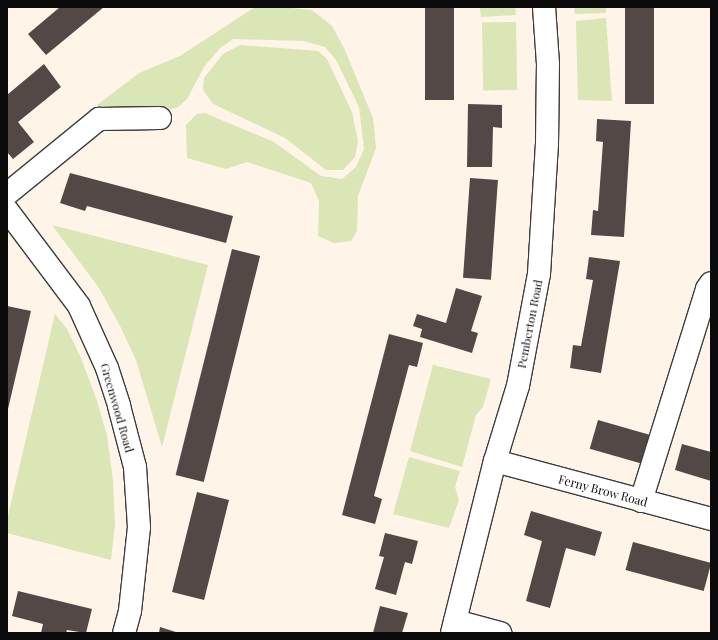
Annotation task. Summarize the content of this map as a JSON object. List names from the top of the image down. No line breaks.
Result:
{"streets":{"street":["Pemberton Road","Greenwood Road","Ferny Brow Road"]},"crossings":[["Pemberton Road","Ferny Brow Road"]]}
